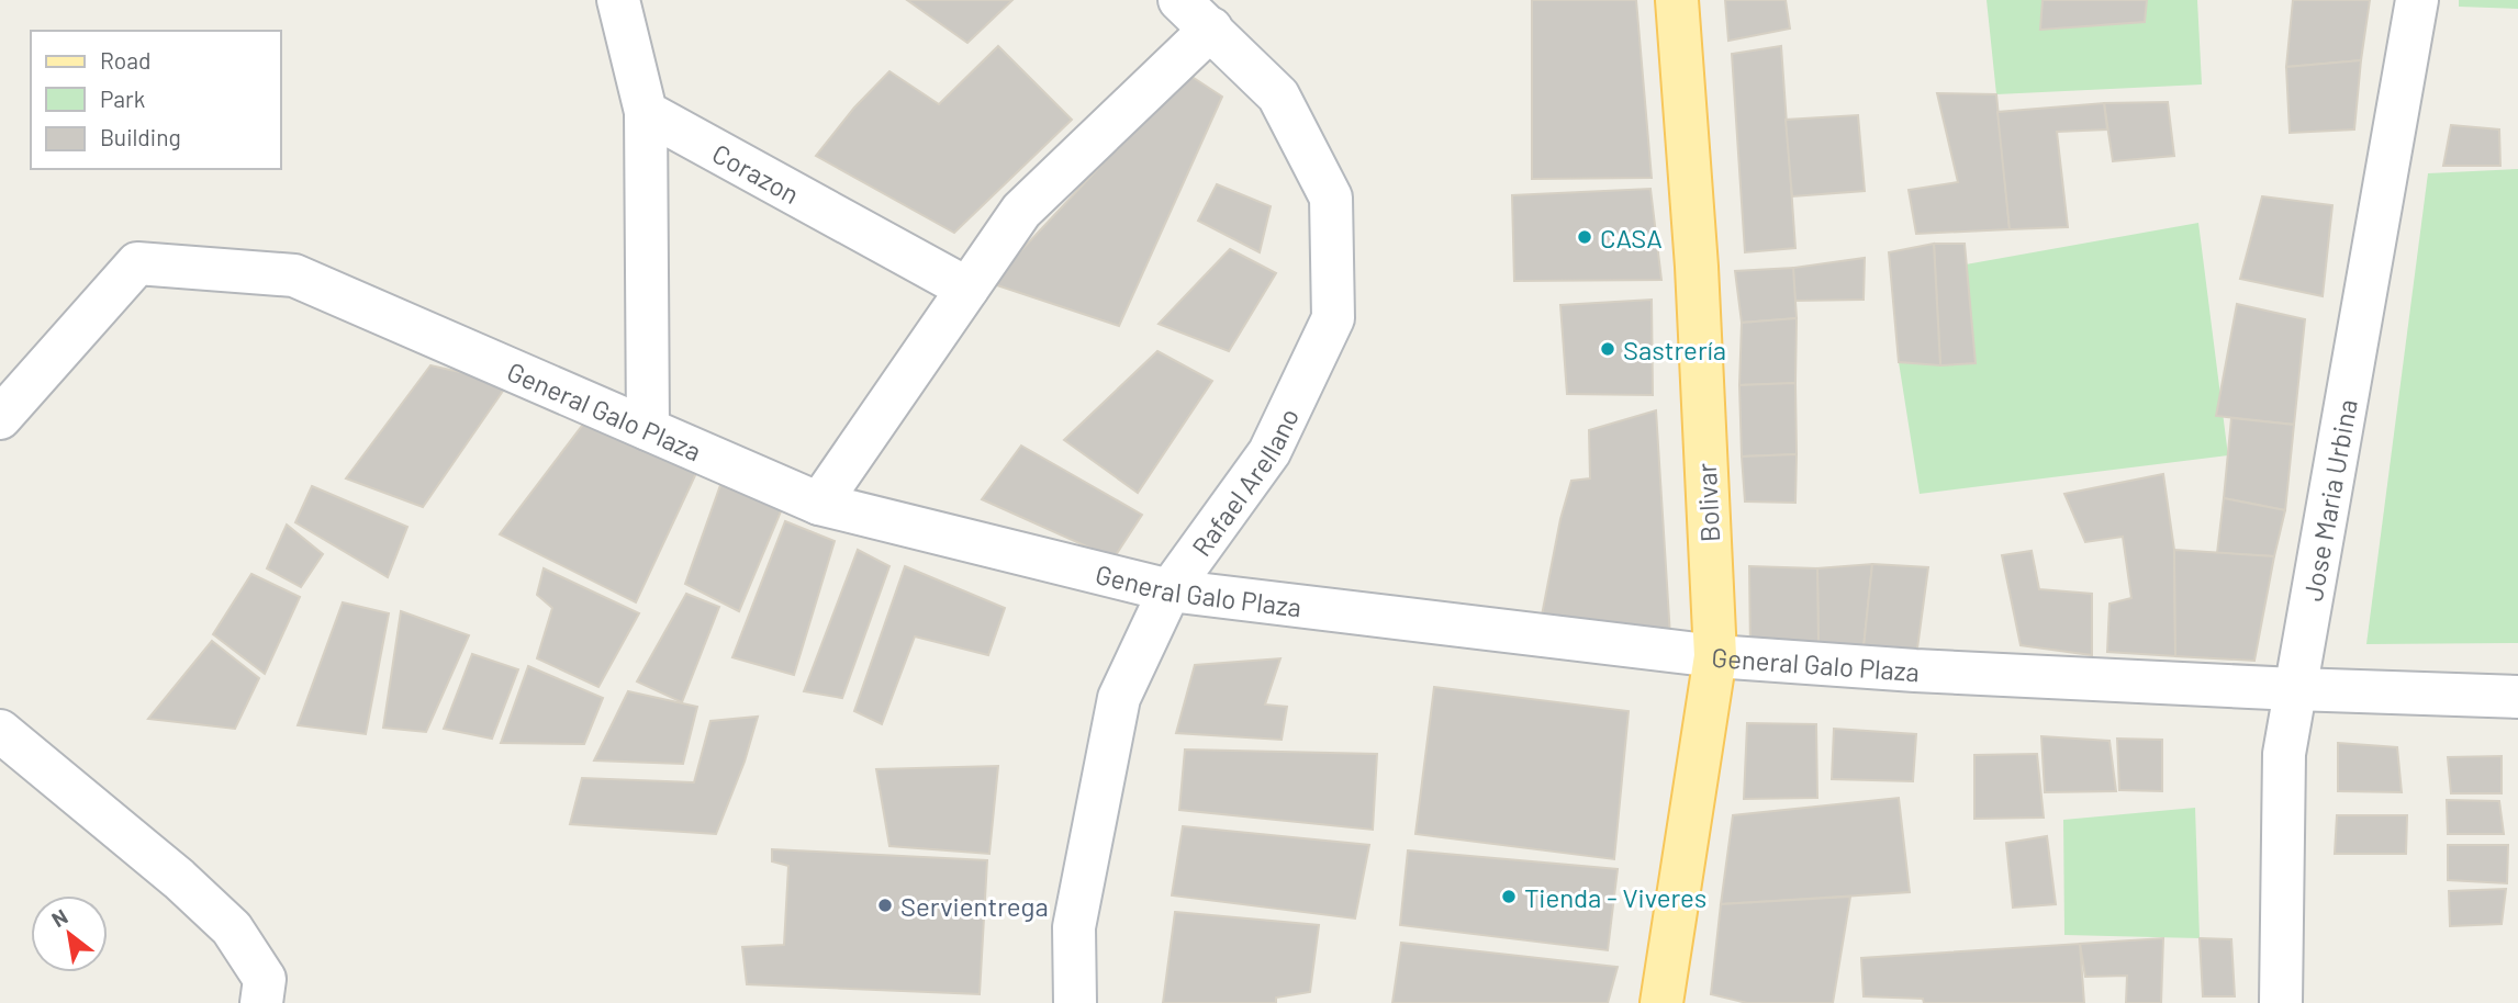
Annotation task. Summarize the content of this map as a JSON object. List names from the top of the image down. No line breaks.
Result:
{"streets":{"main road":["Bolivar"],"street":["Corazon","General Galo Plaza","Rafael Arellano","Jose Maria Urbina"]},"crossings":[["General Galo Plaza","Rafael Arellano"],["General Galo Plaza","Jose Maria Urbina"],["General Galo Plaza","Bolivar"]],"places":["CASA","Sastrería","Tienda - Viveres","Servientrega"],"legend":["Road","Park","Building"],"north":"top left"}
